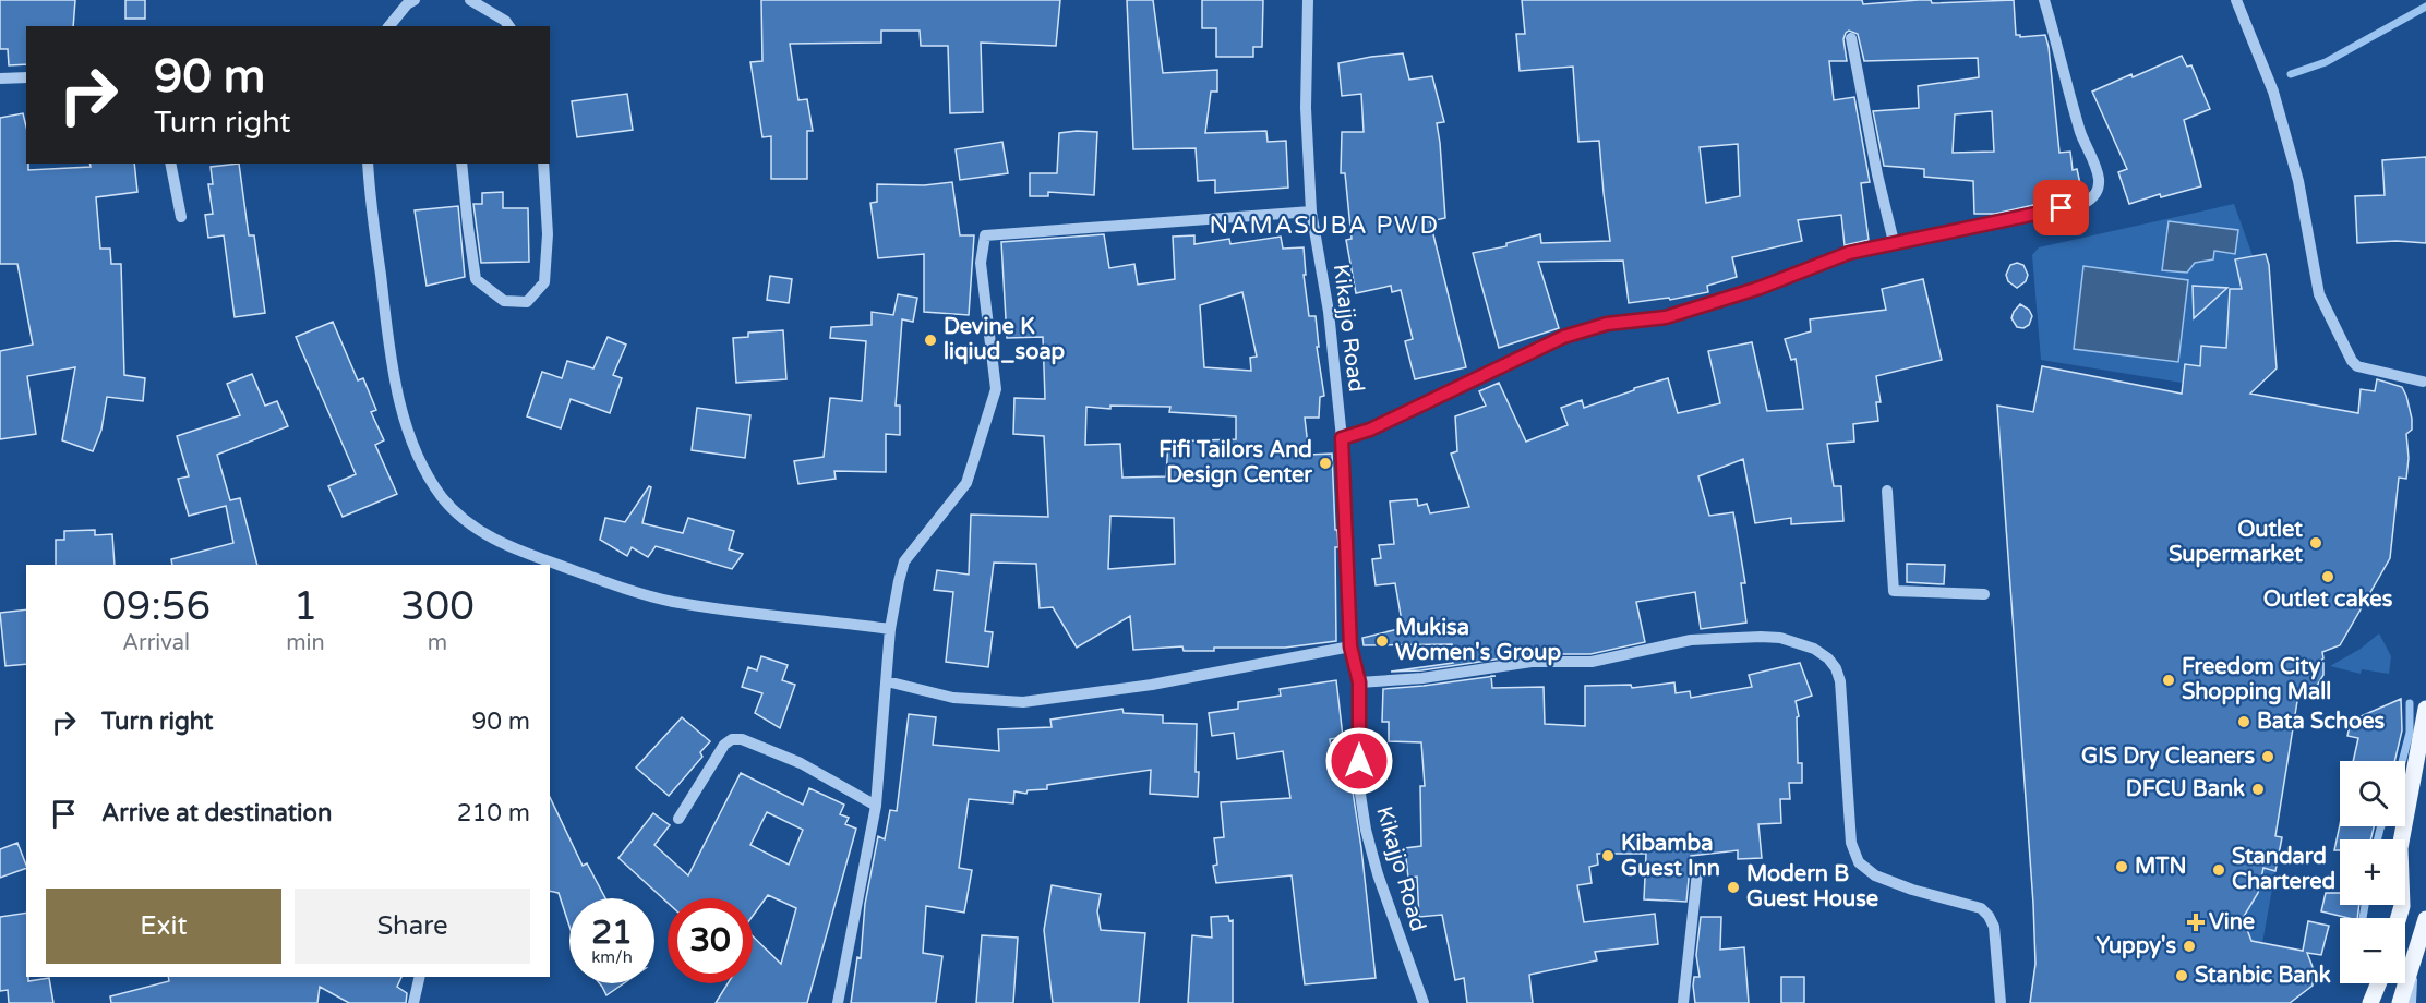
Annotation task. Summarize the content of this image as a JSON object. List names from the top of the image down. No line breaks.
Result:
{"streets":{"street":["Kikajjo Road"]},"districts":["NAMASUBA PWD"],"places":{"other":["Devine K liqiud_soap","Fifi Tailors And Design Center","Outlet Supermarket","Outlet cakes","Mukisa Women's Group","Freedom City Shopping Mall","Bata Schoes","GIS Dry Cleaners","DFCU Bank","Kibamba Guest Inn","MTN","Standard Chartered","Modern B Guest House","Yuppy's","Stanbic Bank"],"health":["Vine"]},"page":{"turn":["90 m","Turn right"],"eta":["09:56","Arrival","1","min","300","m"],"list":[{"name":"Turn right","value":"90 m"},{"name":"Arrive at destination","value":"210 m"}],"map_buttons":["+","−"],"buttons":["Exit","Share"],"speed":"21 km/h","limit":"30"}}
